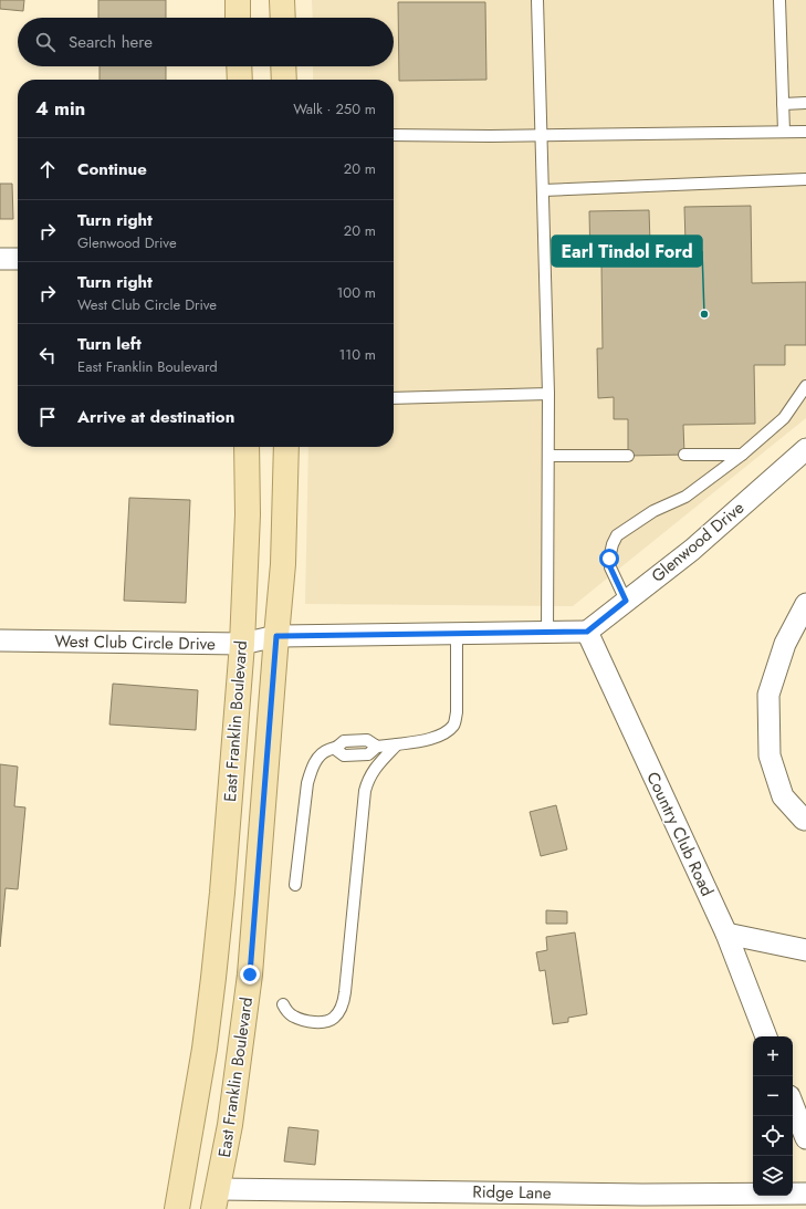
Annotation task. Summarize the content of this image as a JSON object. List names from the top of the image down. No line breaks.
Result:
{"streets":{"main road":["East Franklin Boulevard"],"street":["Glenwood Drive","West Club Circle Drive","Country Club Road","Ridge Lane"]},"crossings":[["Glenwood Drive","West Club Circle Drive"],["Glenwood Drive","Country Club Road"],["West Club Circle Drive","East Franklin Boulevard"],["West Club Circle Drive","Country Club Road"],["East Franklin Boulevard","Ridge Lane"]],"places":["Earl Tindol Ford"],"page":{"search":"Search here","heading":["4 min","Walk · 250 m"],"list":[["Continue","20 m"],["Turn right","Glenwood Drive","20 m"],["Turn right","West Club Circle Drive","100 m"],["Turn left","East Franklin Boulevard","110 m"],"Arrive at destination"],"map_buttons":["+","−"]}}
